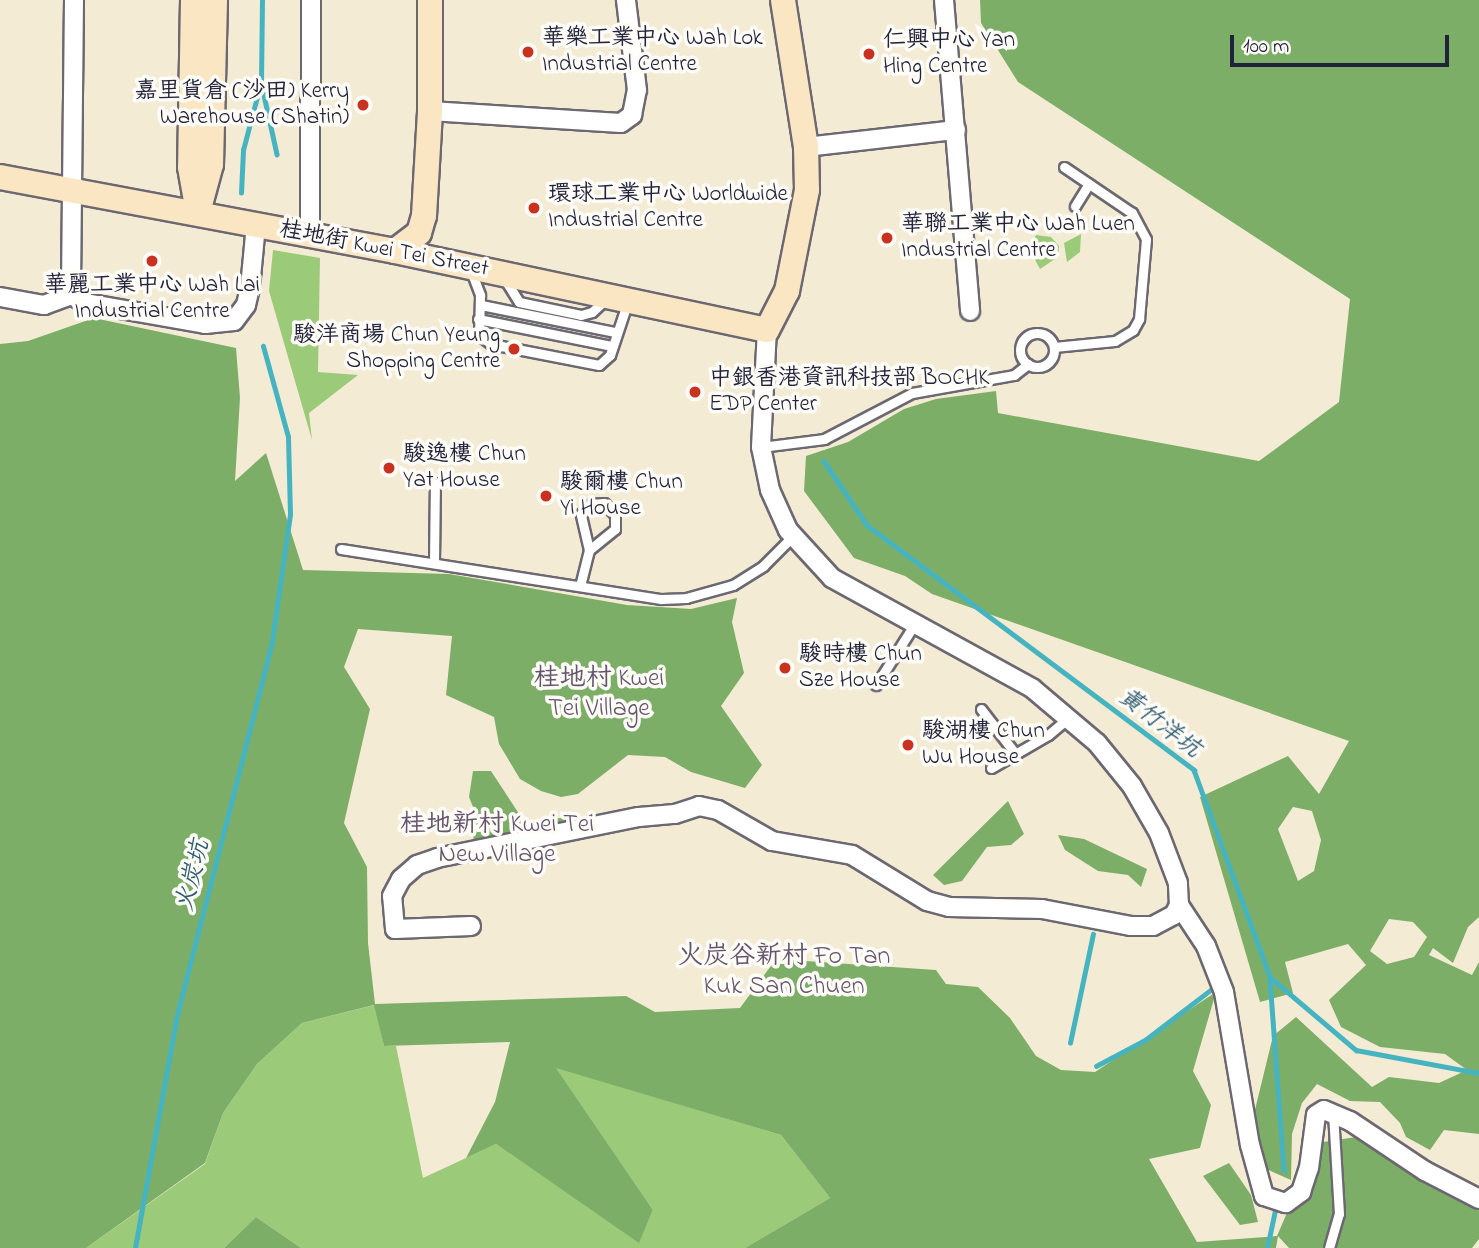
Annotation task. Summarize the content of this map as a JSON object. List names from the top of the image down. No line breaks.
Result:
{"streets":{"street":["桂地街 Kwei Tei Street"]},"districts":["桂地村 Kwei Tei Village","桂地新村 Kwei Tei New Village","火炭谷新村 Fo Tan Kuk San Chuen"],"water":["黃竹洋坑","火炭坑"],"places":["華樂工業中心 Wah Lok Industrial Centre","仁興中心 Yan Hing Centre","嘉里貨倉 (沙田) Kerry Warehouse (Shatin)","環球工業中心 Worldwide Industrial Centre","華聯工業中心 Wah Luen Industrial Centre","華麗工業中心 Wah Lai Industrial Centre","駿洋商場 Chun Yeung Shopping Centre","中銀香港資訊科技部 BOCHK EDP Center","駿逸樓 Chun Yat House","駿爾樓 Chun Yi House","駿時樓 Chun Sze House","駿湖樓 Chun Wu House"],"scale_bar":"100 m"}
